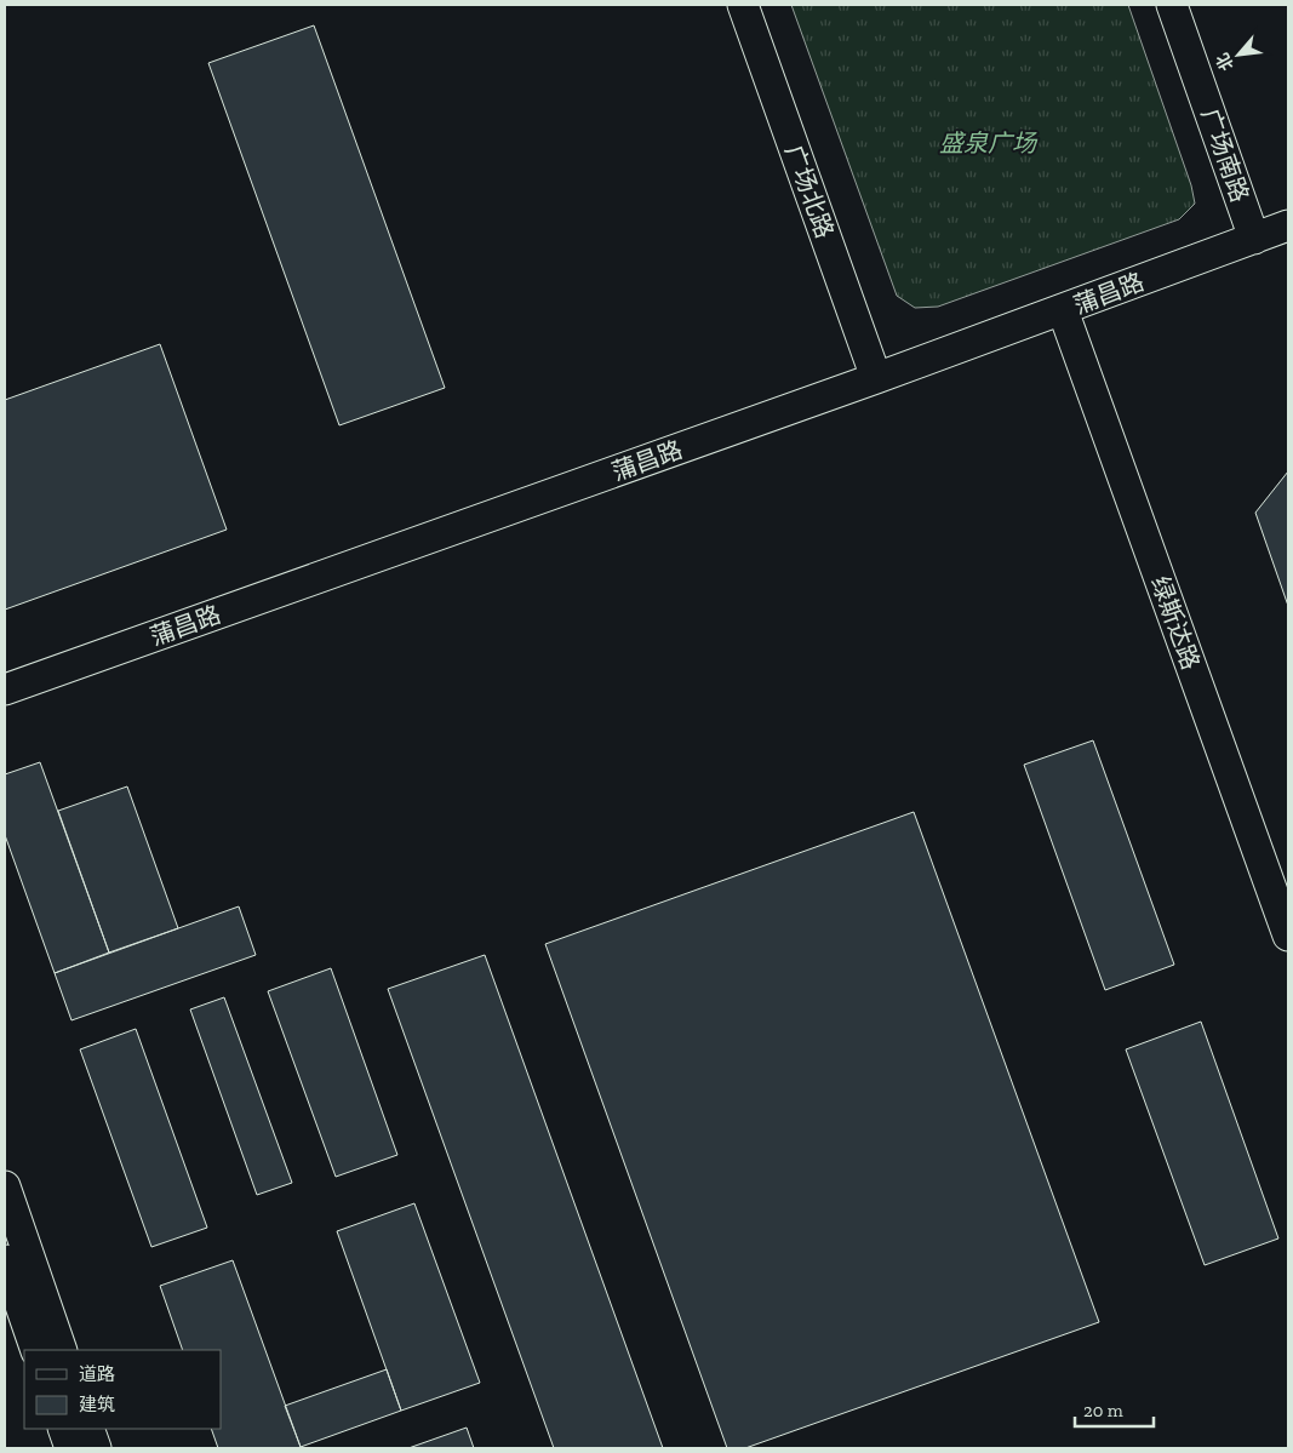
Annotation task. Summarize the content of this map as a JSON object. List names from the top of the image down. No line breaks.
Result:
{"streets":{"street":["广场南路","广场北路","蒲昌路","绿斯达路"]},"crossings":[["广场南路","蒲昌路"],["广场北路","蒲昌路"],["蒲昌路","绿斯达路"]],"parks":["盛泉广场"],"legend":["道路","建筑"],"scale_bar":"20 m","north":"bottom left"}
